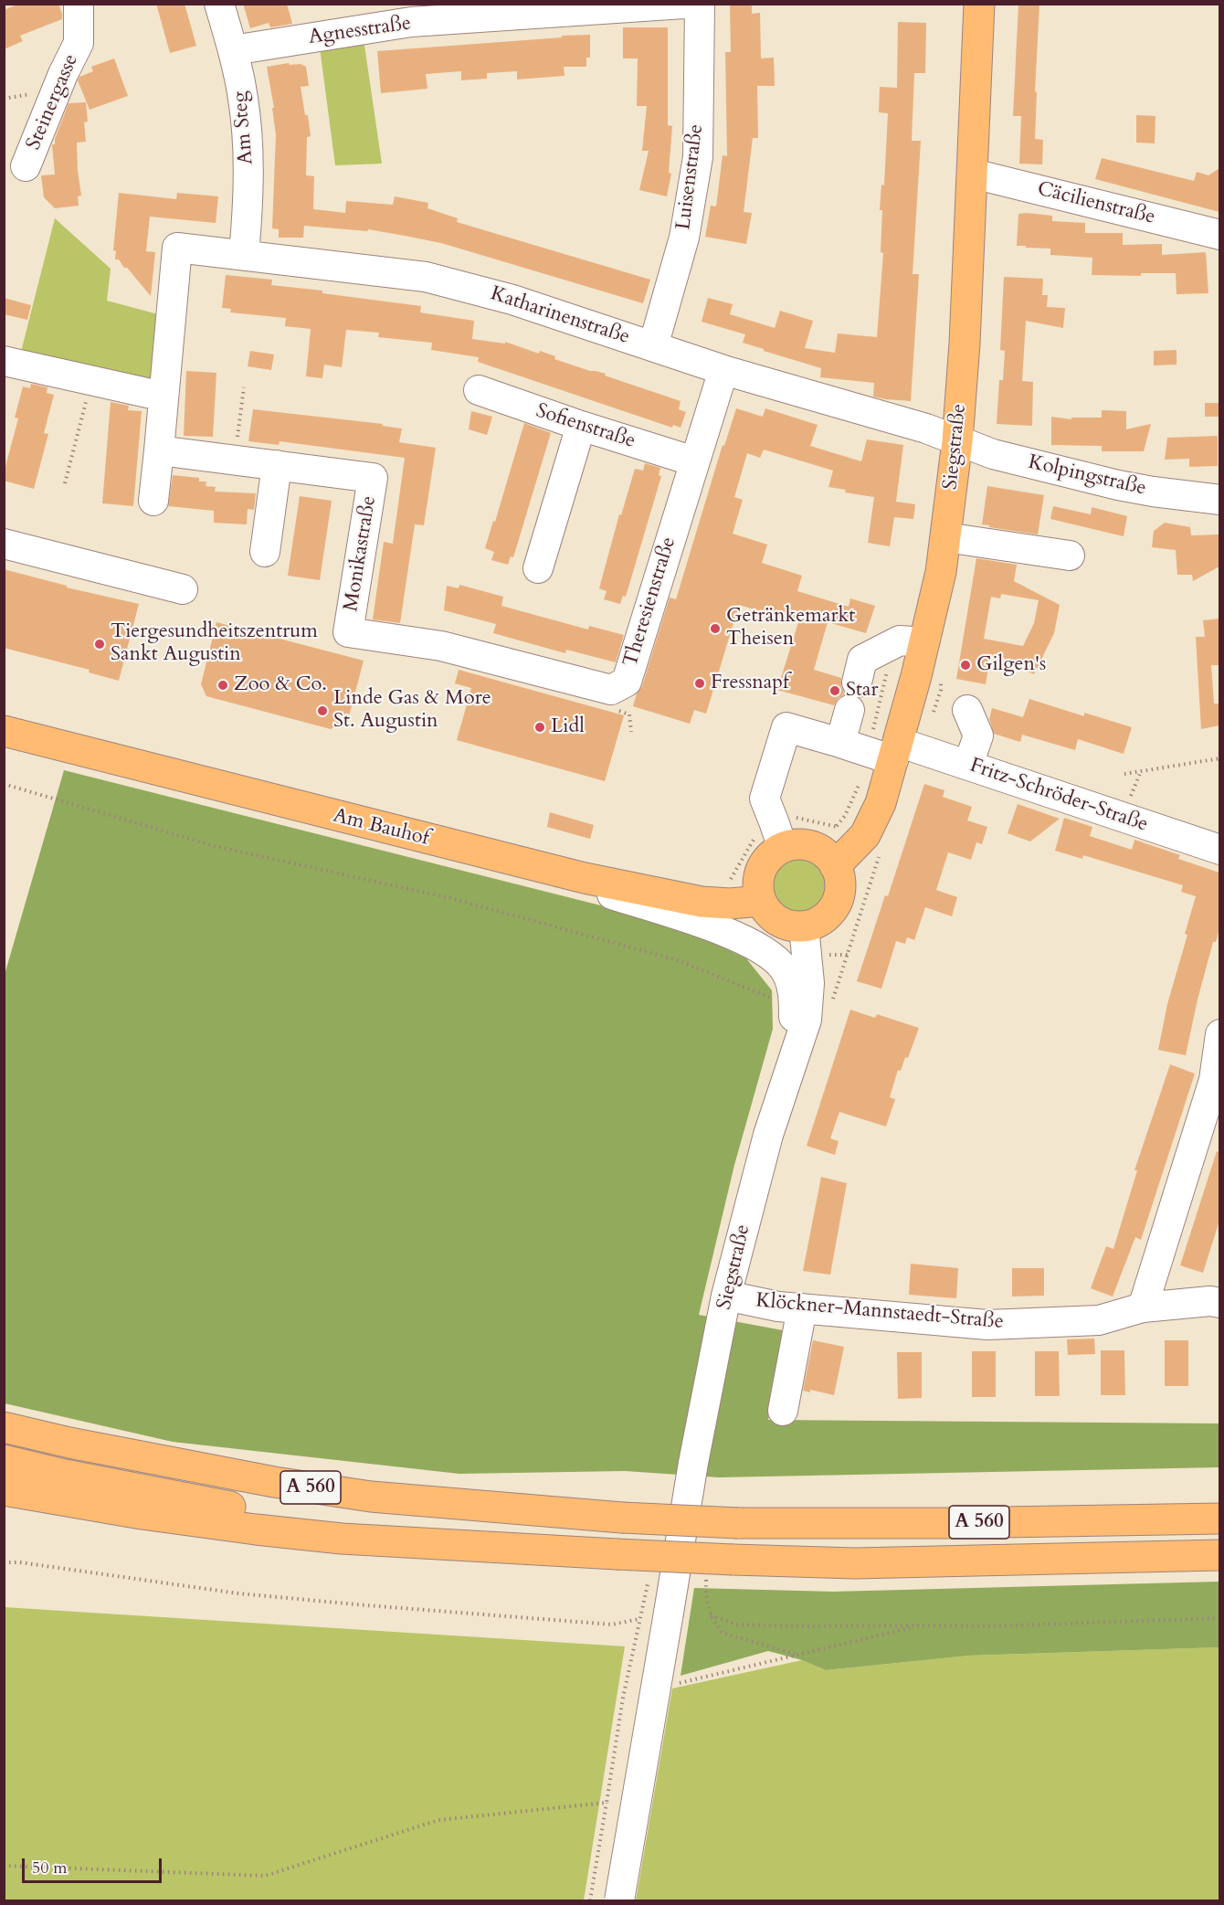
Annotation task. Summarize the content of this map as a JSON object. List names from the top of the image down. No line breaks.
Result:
{"streets":{"main road":["Siegstraße","Am Bauhof","A 560"],"street":["Agnesstraße","Steinergasse","Am Steg","Luisenstraße","Cäcilienstraße","Katharinenstraße","Sofienstraße","Kolpingstraße","Monikastraße","Theresienstraße","Fritz-Schröder-Straße","Klöckner-Mannstaedt-Straße"]},"crossings":[["Agnesstraße","Am Steg"],["Am Steg","Katharinenstraße"],["Luisenstraße","Katharinenstraße"],["Cäcilienstraße","Siegstraße"],["Katharinenstraße","Siegstraße"],["Katharinenstraße","Kolpingstraße"],["Katharinenstraße","Theresienstraße"],["Sofienstraße","Theresienstraße"],["Siegstraße","Kolpingstraße"],["Siegstraße","Fritz-Schröder-Straße"],["Siegstraße","Am Bauhof"],["Siegstraße","Klöckner-Mannstaedt-Straße"],["Monikastraße","Theresienstraße"],["Fritz-Schröder-Straße","Am Bauhof"]],"places":["Getränkemarkt Theisen","Tiergesundheitszentrum Sankt Augustin","Gilgen's","Fressnapf","Zoo & Co.","Star","Linde Gas & More St. Augustin","Lidl"],"scale_bar":"50 m"}
